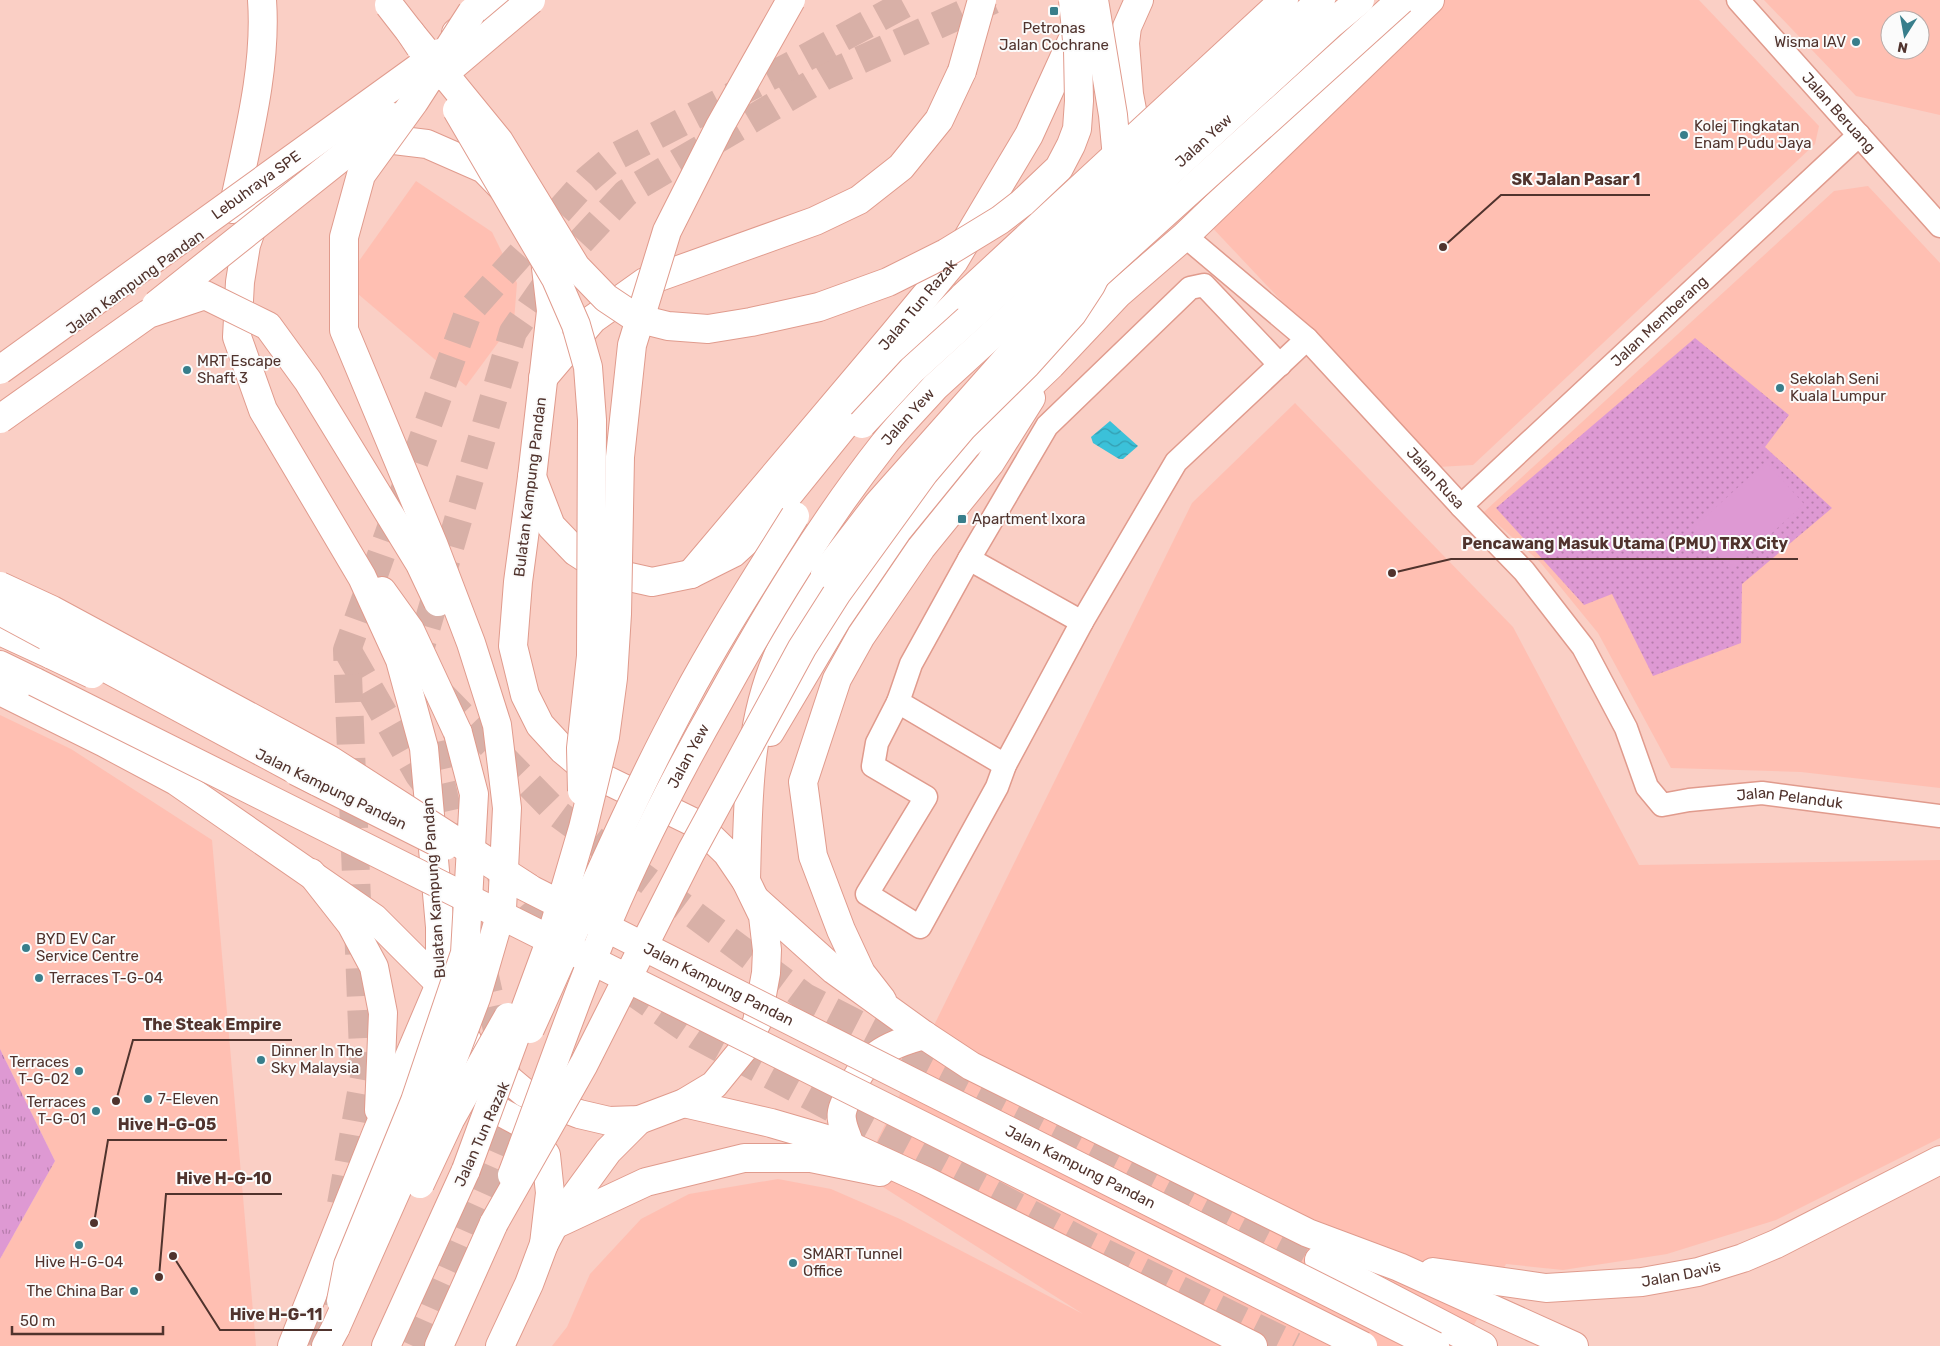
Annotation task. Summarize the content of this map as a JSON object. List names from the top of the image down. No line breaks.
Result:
{"streets":{"main road":["Jalan Yew","Lebuhraya SPE","Jalan Kampung Pandan","Jalan Tun Razak","Bulatan Kampung Pandan","Jalan Davis"],"street":["Jalan Beruang","Jalan Memberang","Jalan Rusa","Jalan Pelanduk"]},"crossings":[["Jalan Beruang","Jalan Memberang"],["Jalan Yew","Jalan Tun Razak"],["Jalan Kampung Pandan","Bulatan Kampung Pandan"],["Jalan Memberang","Jalan Rusa"],["Jalan Rusa","Jalan Pelanduk"]],"places":{"transit":["Petronas Jalan Cochrane","Apartment Ixora"],"other":["Wisma IAV","Kolej Tingkatan Enam Pudu Jaya","SK Jalan Pasar 1","MRT Escape Shaft 3","Sekolah Seni Kuala Lumpur","Pencawang Masuk Utama (PMU) TRX City","BYD EV Car Service Centre","Terraces T-G-04","Dinner In The Sky Malaysia","Terraces T-G-02","7-Eleven","The Steak Empire","Terraces T-G-01","Hive H-G-05","Hive H-G-04","Hive H-G-11","SMART Tunnel Office","Hive H-G-10","The China Bar"]},"scale_bar":"50 m","north":"bottom"}
